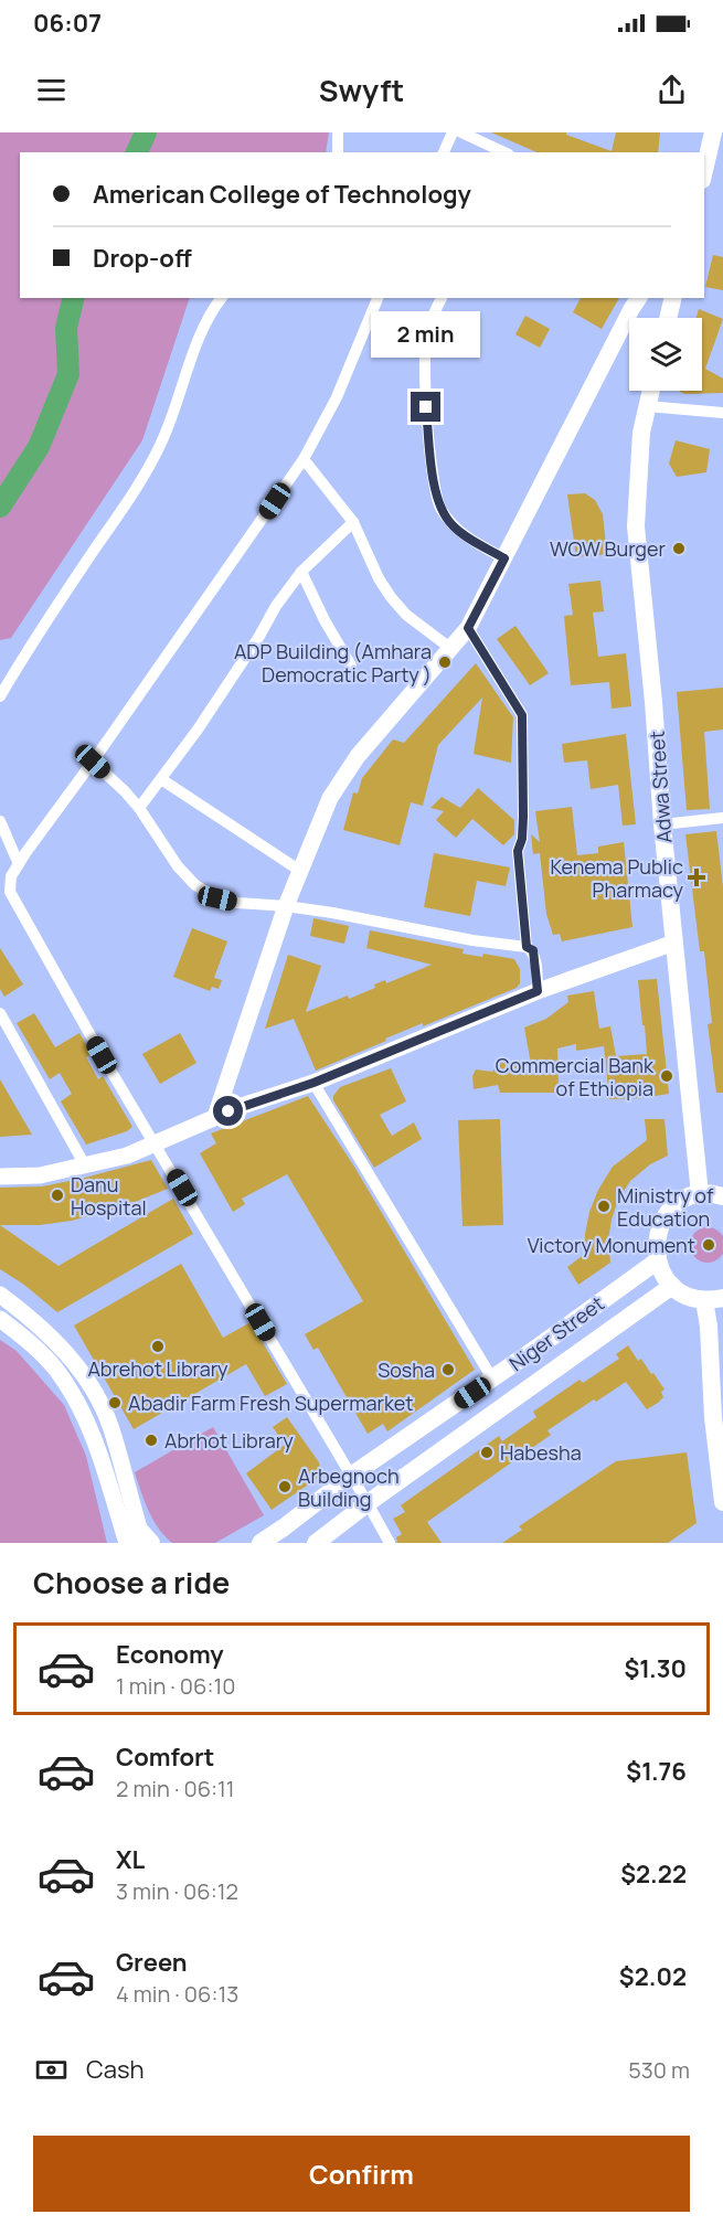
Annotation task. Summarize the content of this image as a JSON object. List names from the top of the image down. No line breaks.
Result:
{"streets":{"main road":["Adwa Street","Niger Street"]},"places":{"other":["WOW Burger","ADP Building (Amhara Democratic Party )","Commercial Bank of Ethiopia","Danu Hospital","Ministry of Education","Victory Monument","Abrehot Library","Sosha","Abadir Farm Fresh Supermarket","Abrhot Library","Habesha","Arbegnoch Building"],"health":["Kenema Public Pharmacy"]},"page":{"status":"06:07","header":"Swyft","banner":["American College of Technology","Drop-off"],"bubble":"2 min","heading":"Choose a ride","list":[{"name":"Economy","note":"1 min · 06:10","value":"$1.30"},{"name":"Comfort","note":"2 min · 06:11","value":"$1.76"},{"name":"XL","note":"3 min · 06:12","value":"$2.22"},{"name":"Green","note":"4 min · 06:13","value":"$2.02"}],"pay":["Cash","530 m"],"buttons":"Confirm"}}
